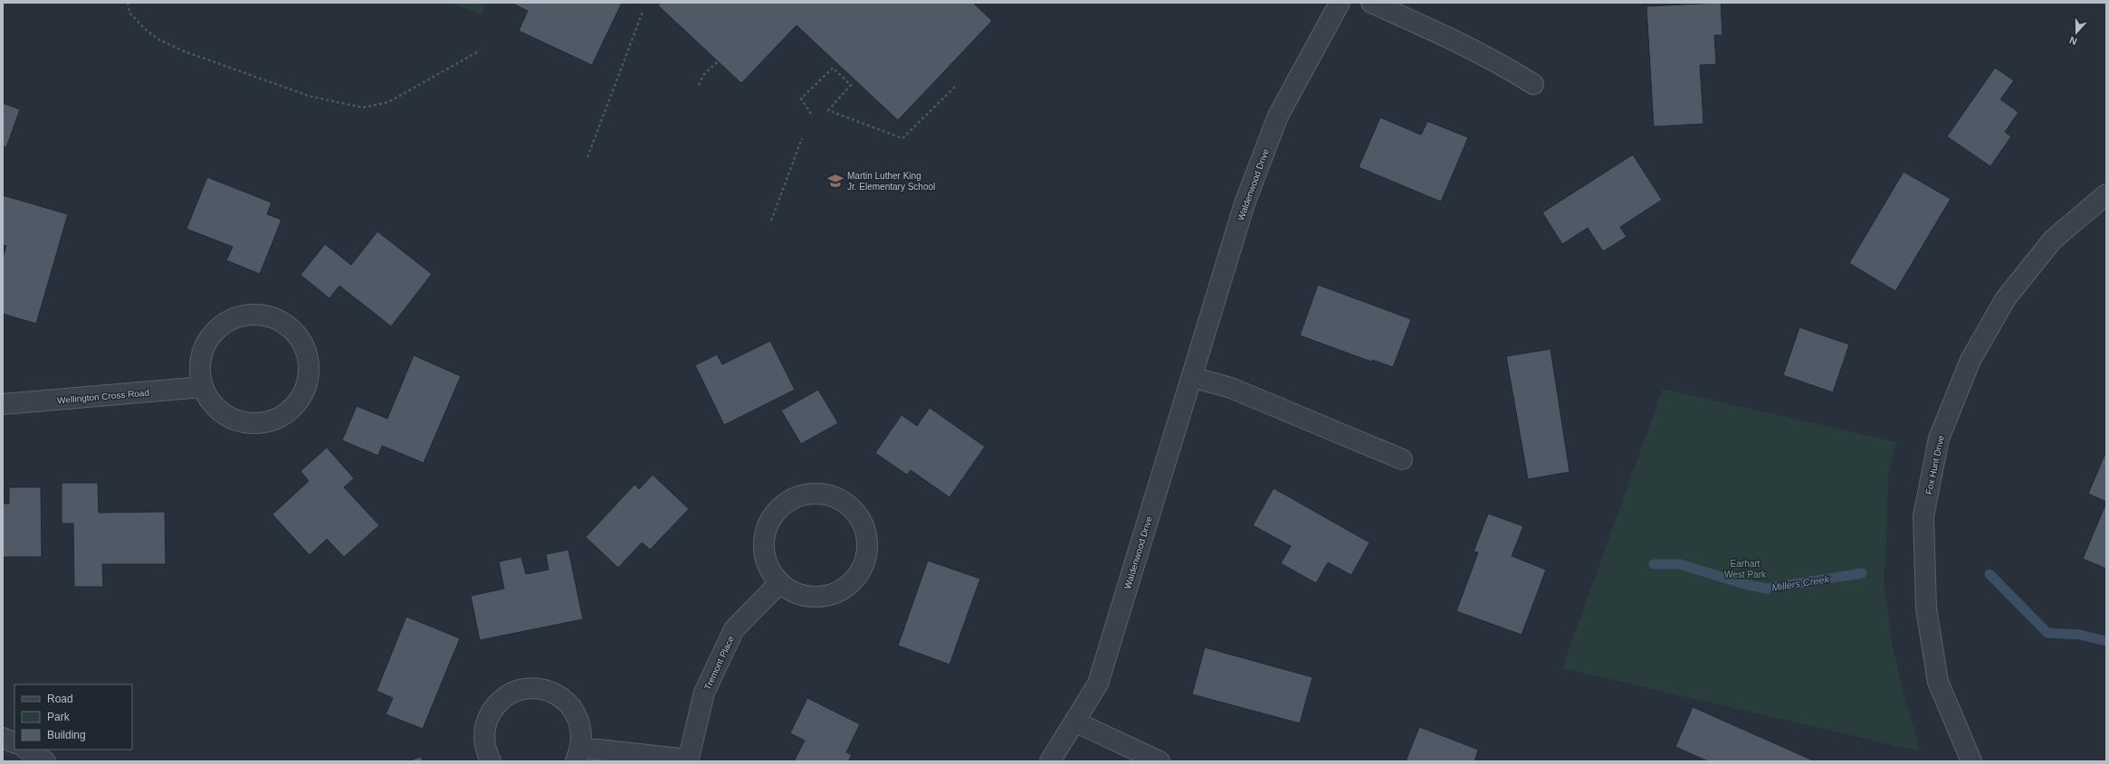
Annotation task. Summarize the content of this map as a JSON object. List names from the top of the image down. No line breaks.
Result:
{"streets":{"street":["Waldenwood Drive","Wellington Cross Road","Fox Hunt Drive","Tremont Place"]},"water":["Millers Creek"],"parks":["Earhart West Park"],"places":{"school or university":["Martin Luther King Jr. Elementary School"]},"legend":["Road","Park","Building"],"north":"bottom"}
